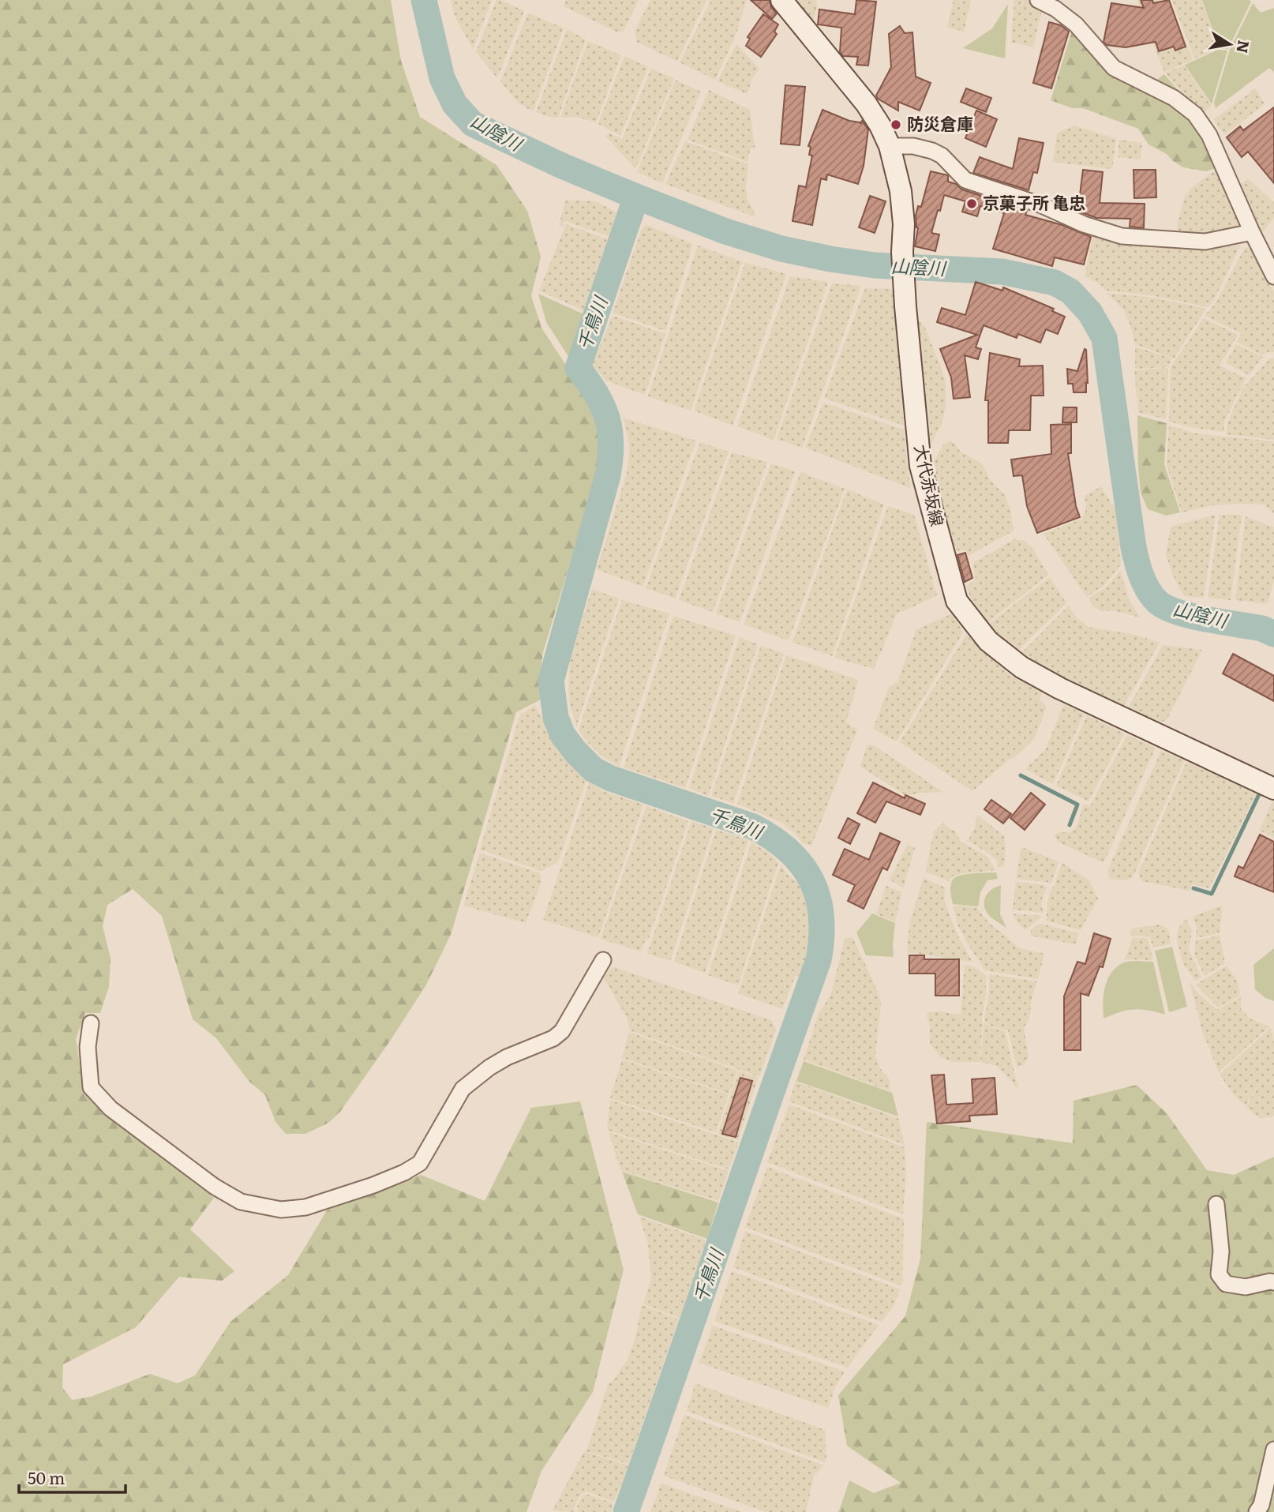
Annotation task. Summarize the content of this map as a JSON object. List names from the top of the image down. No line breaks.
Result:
{"streets":{"main road":["大代赤坂線"]},"water":["山陰川","千鳥川"],"places":["防災倉庫","京菓子所 亀忠"],"scale_bar":"50 m","north":"right"}
